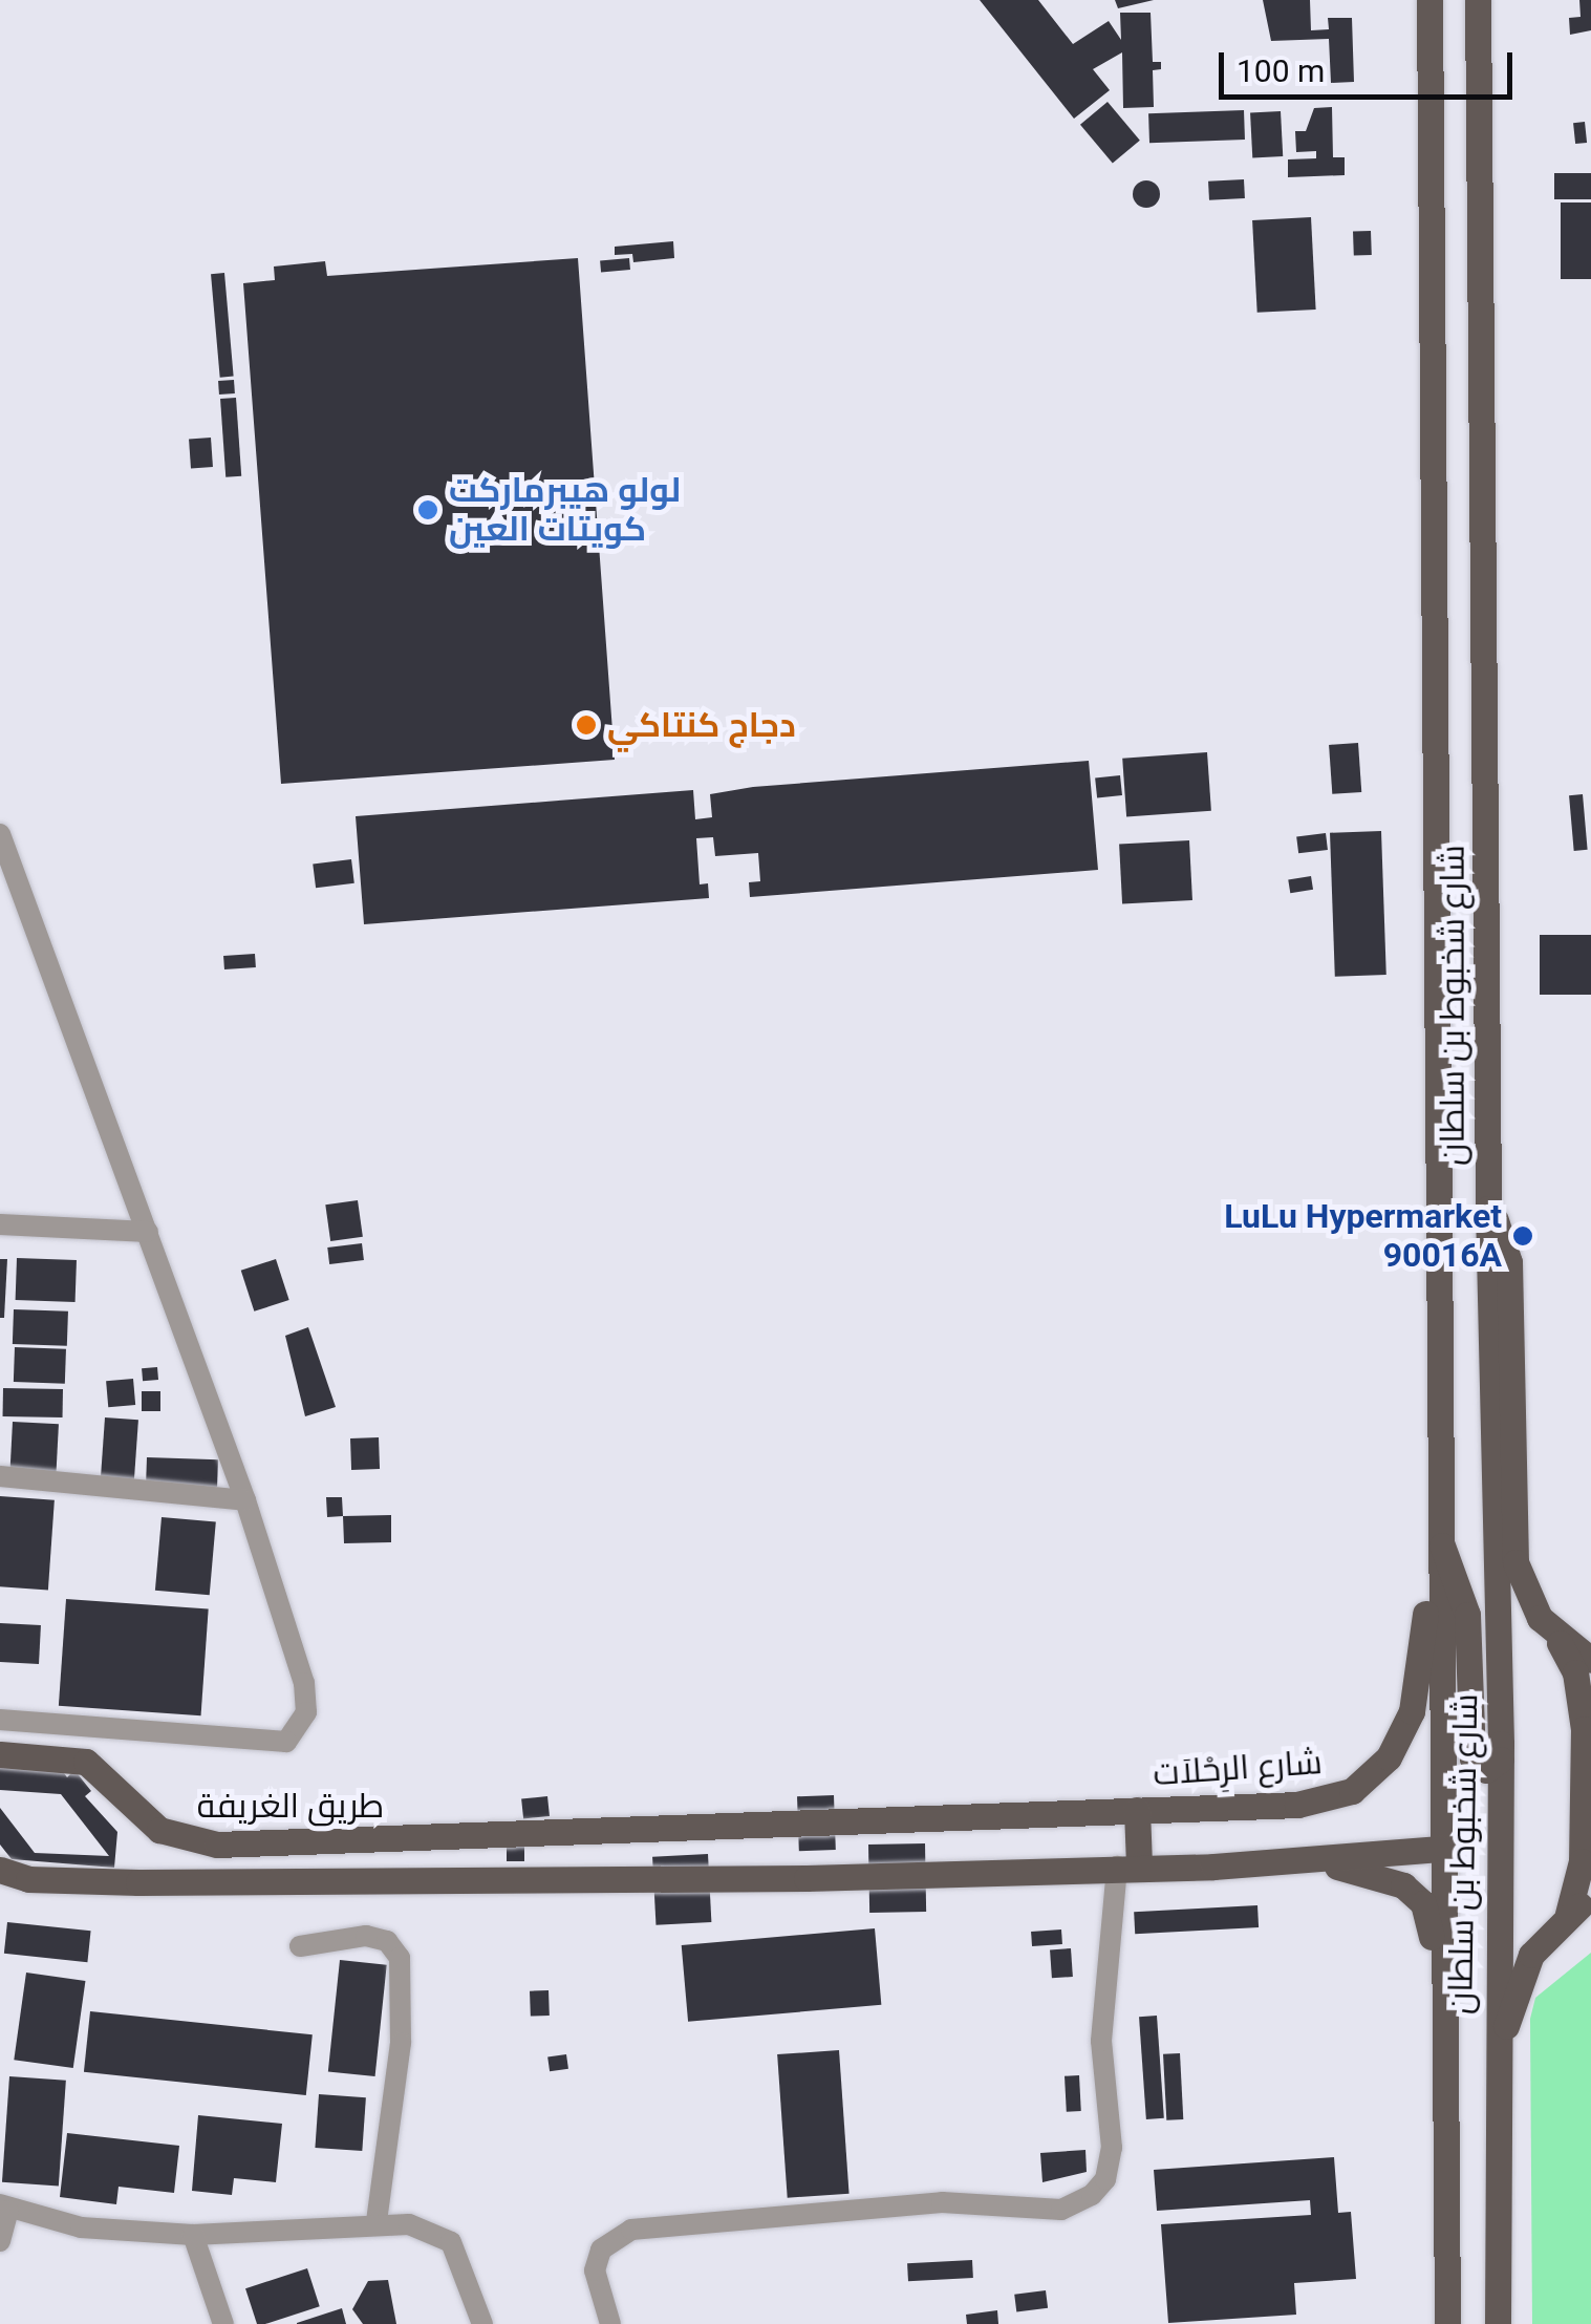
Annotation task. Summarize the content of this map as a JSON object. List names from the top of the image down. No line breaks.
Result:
{"streets":{"main road":["شارع شخبوط بن سلطان","شارع الرِحْلاَت","طريق الغريفة"]},"crossings":[["شارع شخبوط بن سلطان","شارع الرِحْلاَت"],["شارع الرِحْلاَت","طريق الغريفة"]],"places":["لولو هيبرماركت كويتات العين","دجاج كنتاكي","LuLu Hypermarket 90016A"],"scale_bar":"100 m"}
